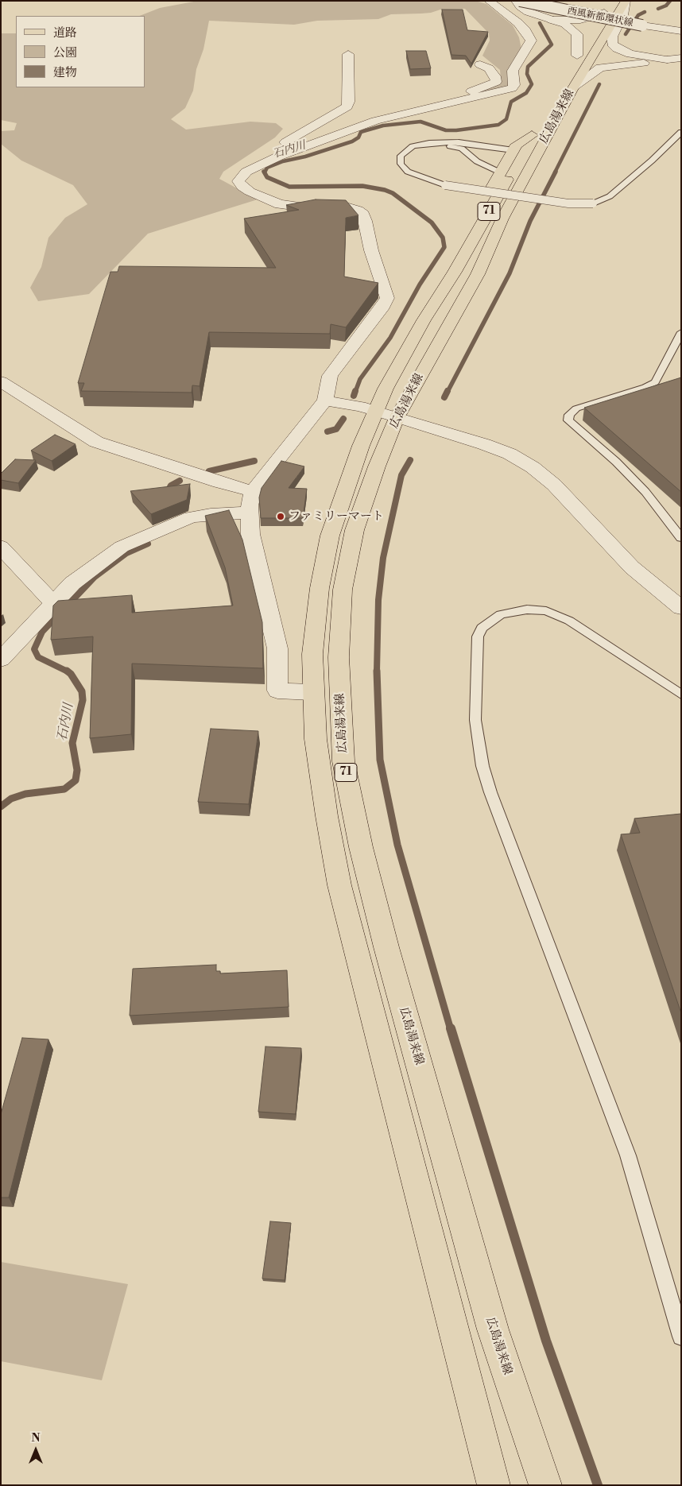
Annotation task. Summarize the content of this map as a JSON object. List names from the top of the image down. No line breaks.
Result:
{"streets":{"main road":["広島湯来線","71"],"street":["西風新都環状線"]},"water":["石内川"],"places":["ファミリーマート"],"legend":["道路","公園","建物"],"north":"top"}
